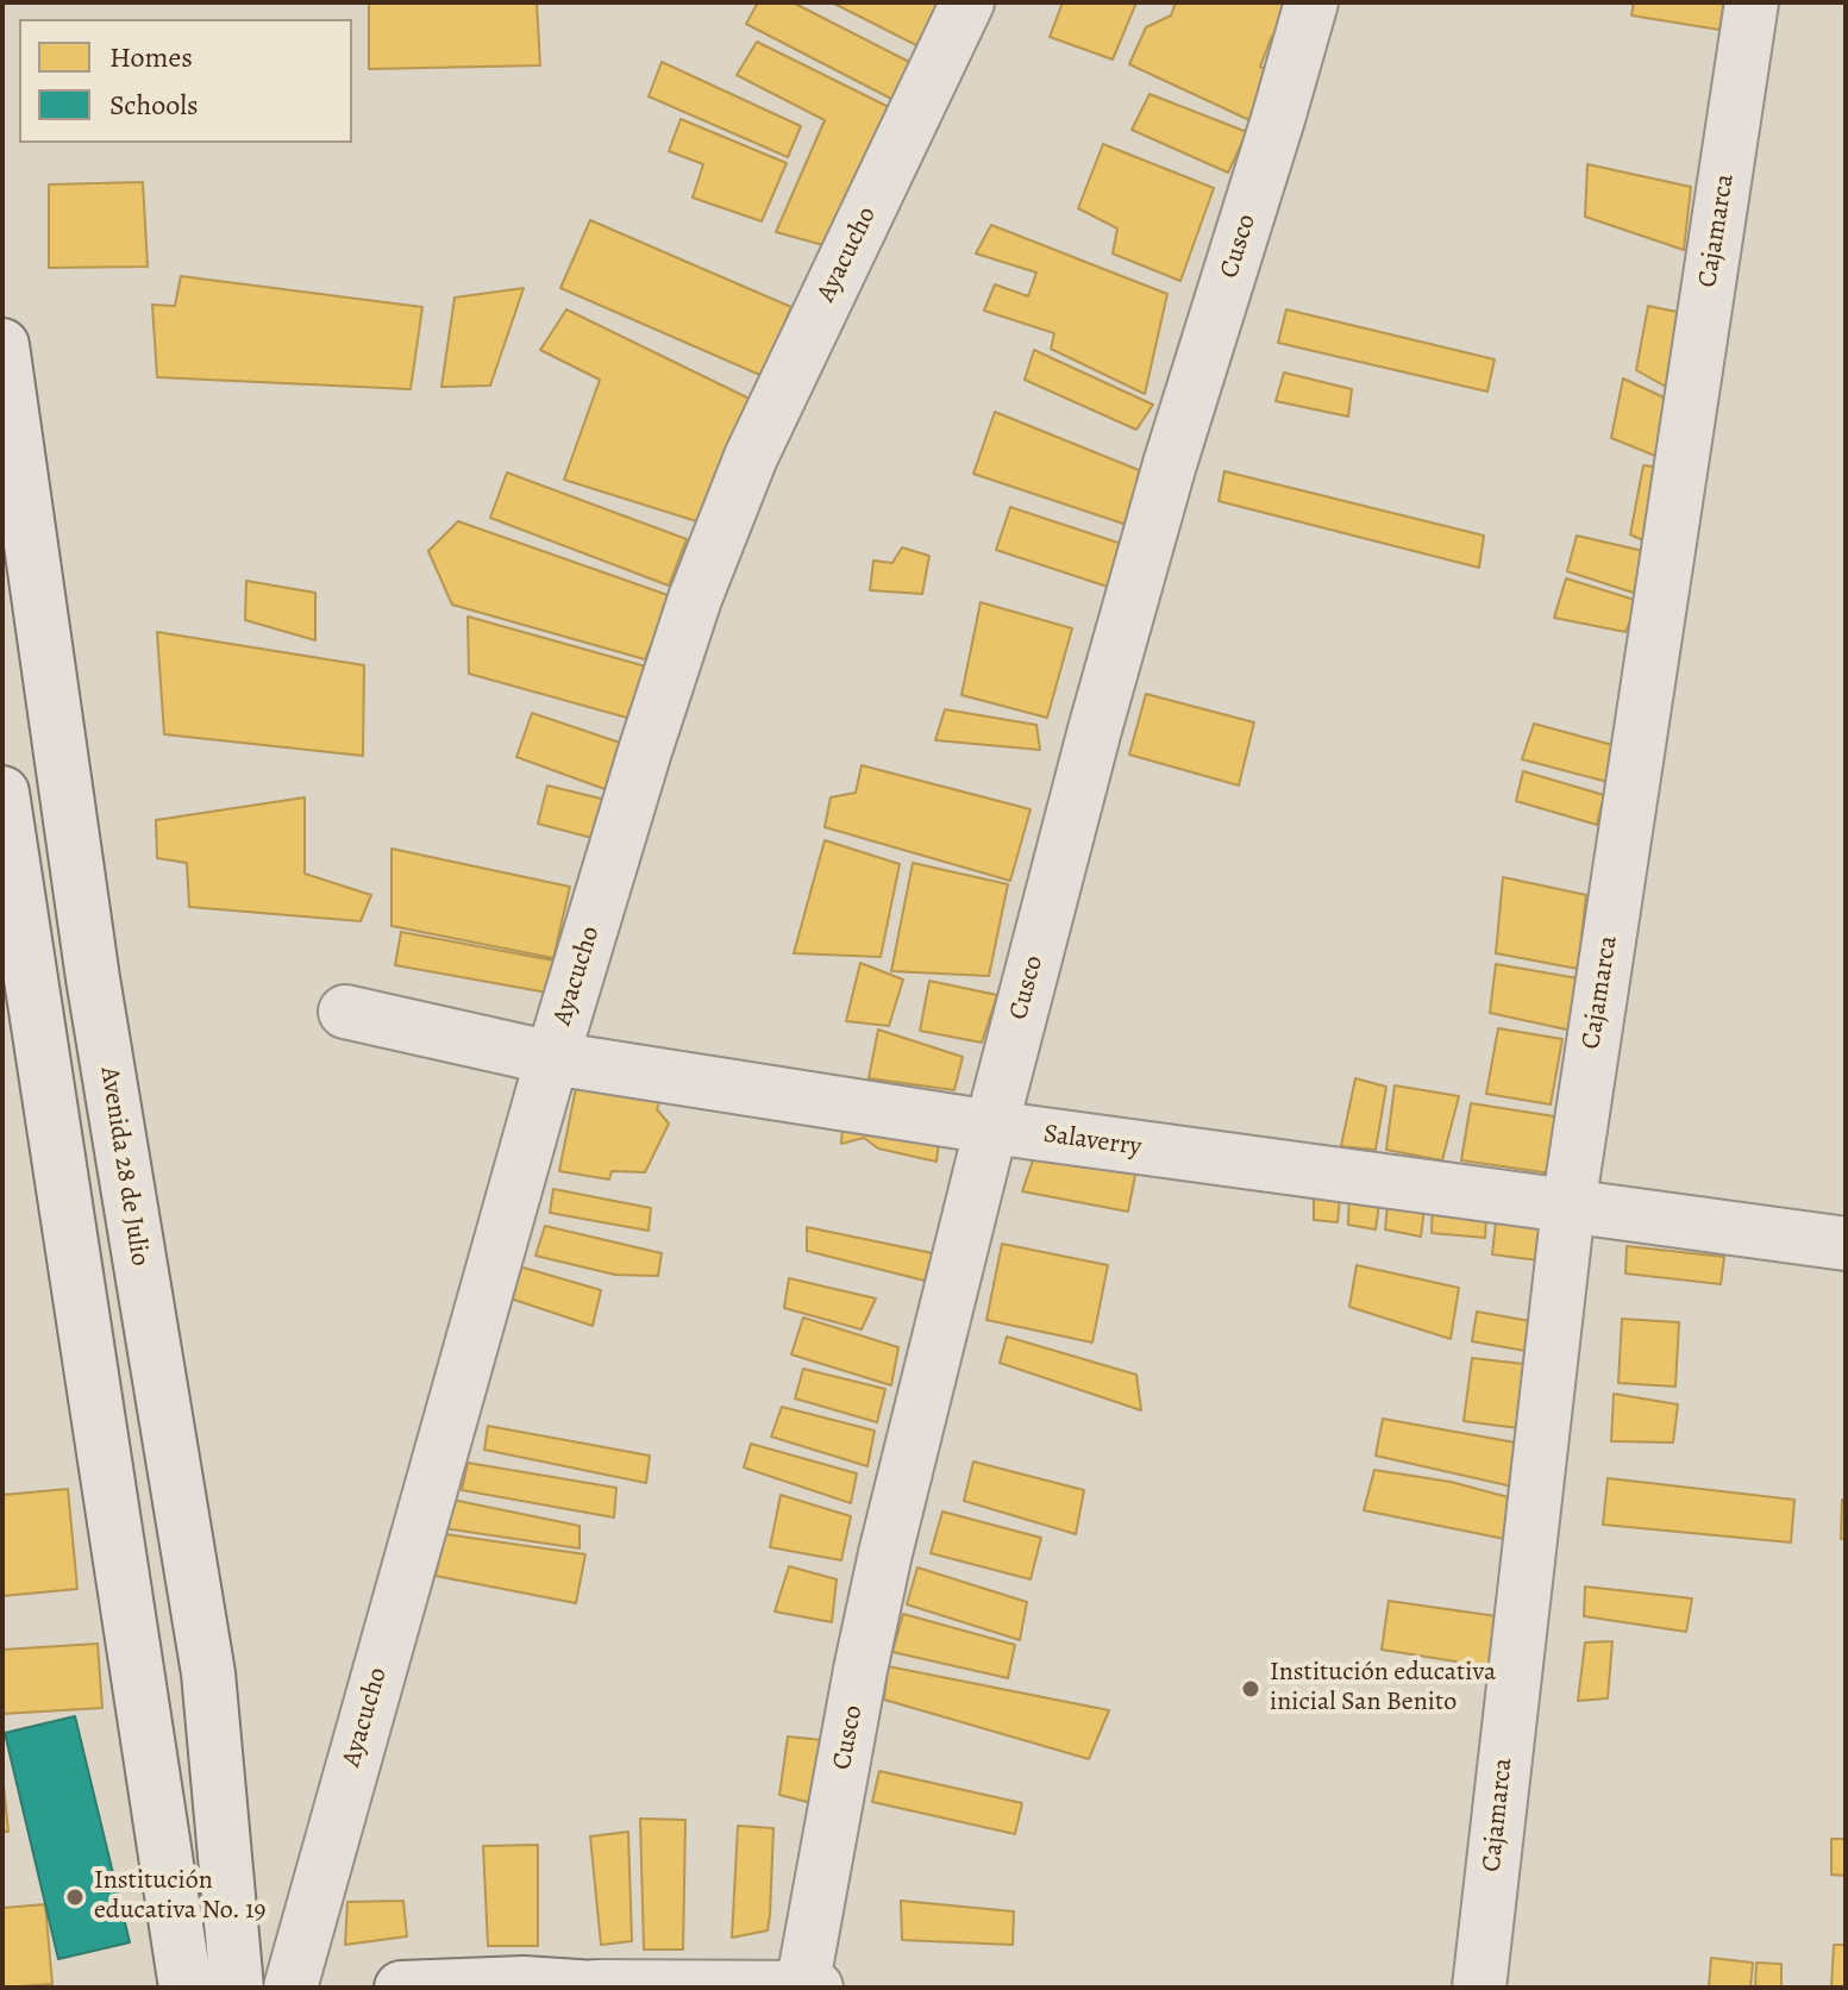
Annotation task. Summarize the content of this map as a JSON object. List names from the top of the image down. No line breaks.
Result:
{"streets":{"street":["Cajamarca","Cusco","Ayacucho","Salaverry","Avenida 28 de Julio"]},"crossings":[["Cajamarca","Salaverry"],["Cusco","Salaverry"],["Ayacucho","Salaverry"]],"places":["Institución educativa inicial San Benito","Institución educativa No. 19"],"legend":["Homes","Schools"]}
